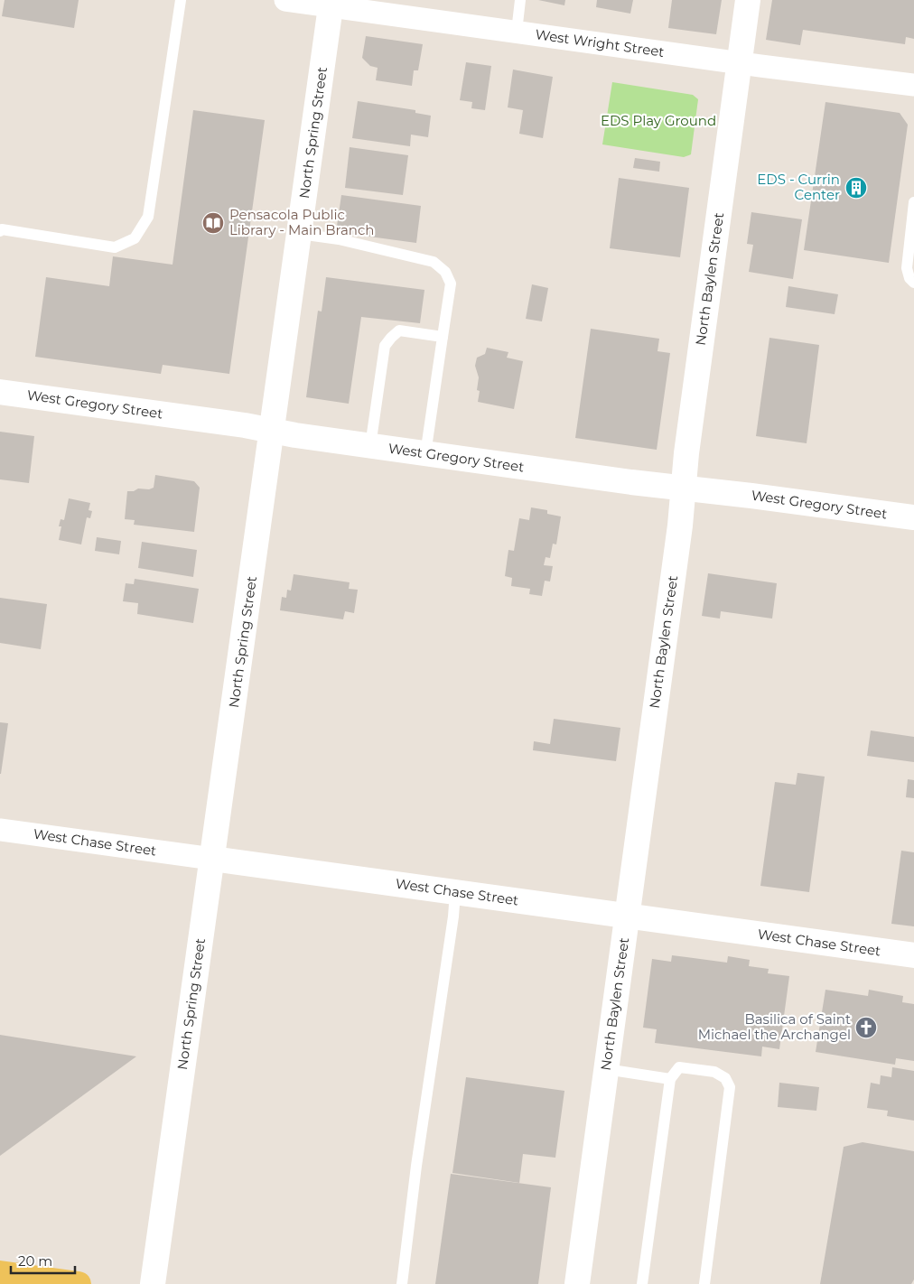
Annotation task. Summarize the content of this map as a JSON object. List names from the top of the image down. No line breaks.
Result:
{"streets":{"street":["West Wright Street","North Spring Street","North Baylen Street","West Gregory Street","West Chase Street"]},"crossings":[["West Wright Street","North Spring Street"],["West Wright Street","North Baylen Street"],["North Spring Street","West Gregory Street"],["North Spring Street","West Chase Street"],["North Baylen Street","West Gregory Street"],["North Baylen Street","West Chase Street"]],"parks":["EDS Play Ground"],"places":{"building":["EDS - Currin Center"],"library":["Pensacola Public Library - Main Branch"],"church":["Basilica of Saint Michael the Archangel"]},"scale_bar":"20 m"}
